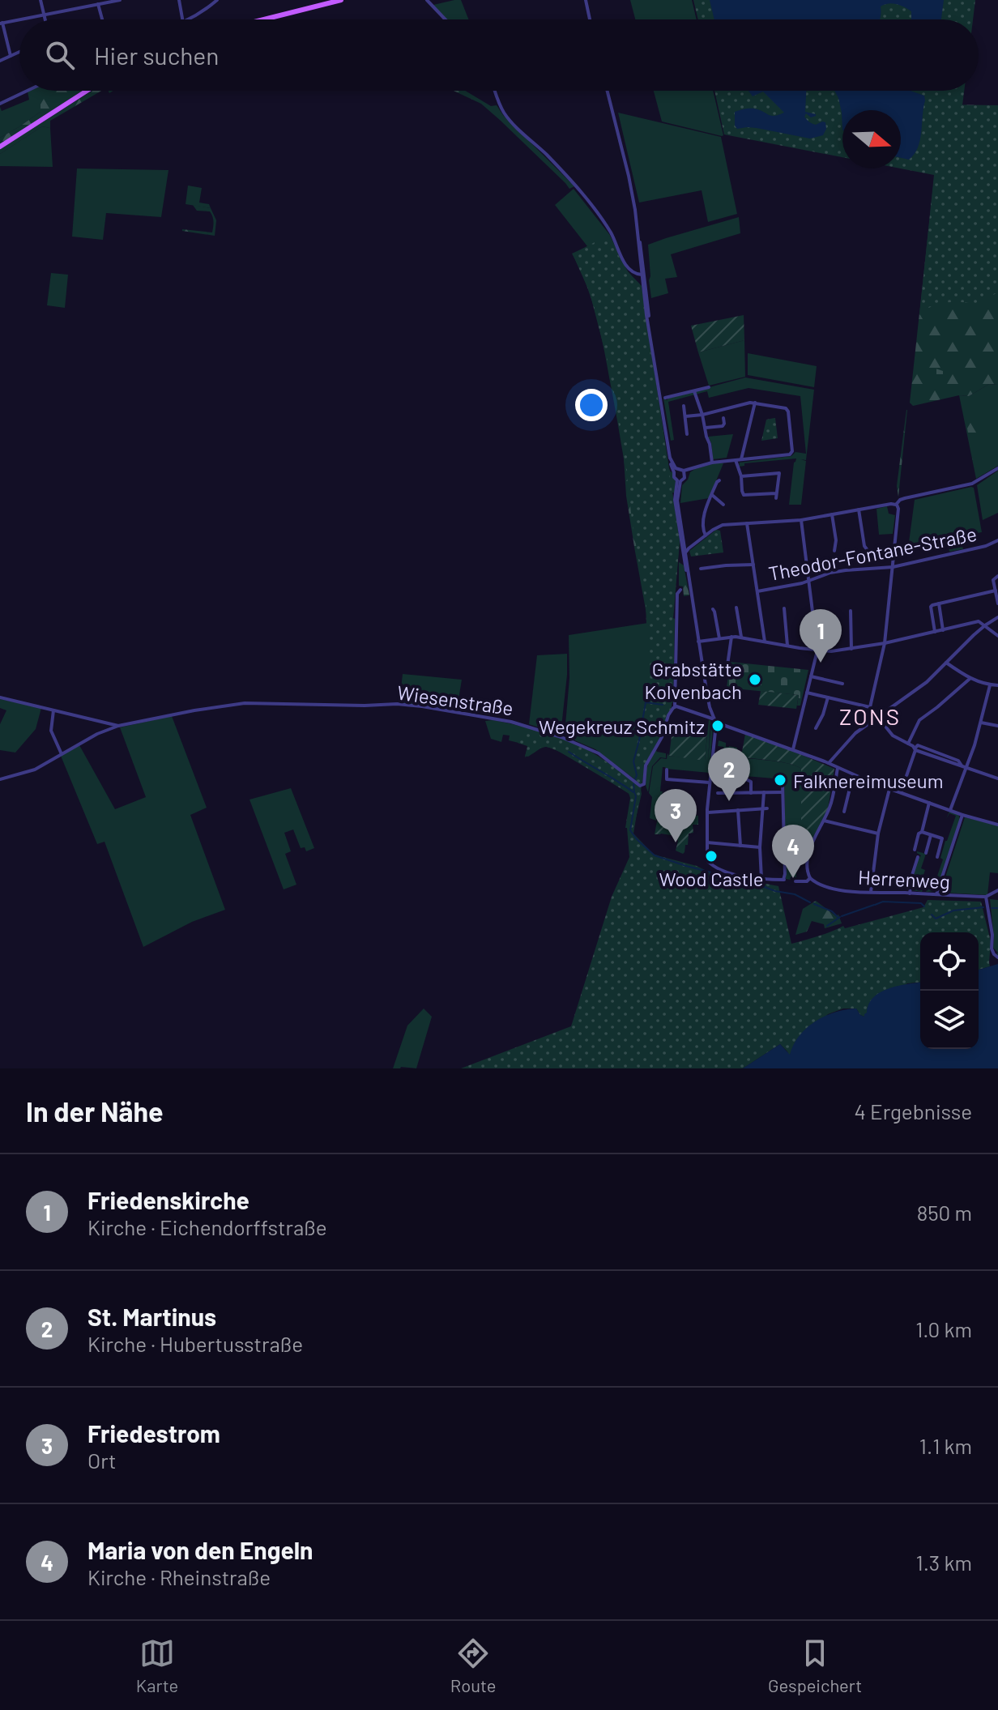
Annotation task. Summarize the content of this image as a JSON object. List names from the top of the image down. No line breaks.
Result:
{"streets":{"street":["Theodor-Fontane-Straße","Wiesenstraße","Herrenweg"]},"districts":["ZONS"],"places":["Grabstätte Kolvenbach","Wegekreuz Schmitz","Falknereimuseum","Wood Castle"],"north":"right","page":{"search":"Hier suchen","pins":["1","2","3","4"],"heading":["In der Nähe","4 Ergebnisse"],"list":[{"mark":"1","name":"Friedenskirche","note":"Kirche · Eichendorffstraße","value":"850 m"},{"mark":"2","name":"St. Martinus","note":"Kirche · Hubertusstraße","value":"1.0 km"},{"mark":"3","name":"Friedestrom","note":"Ort","value":"1.1 km"},{"mark":"4","name":"Maria von den Engeln","note":"Kirche · Rheinstraße","value":"1.3 km"}],"nav":["Karte","Route","Gespeichert"]}}
